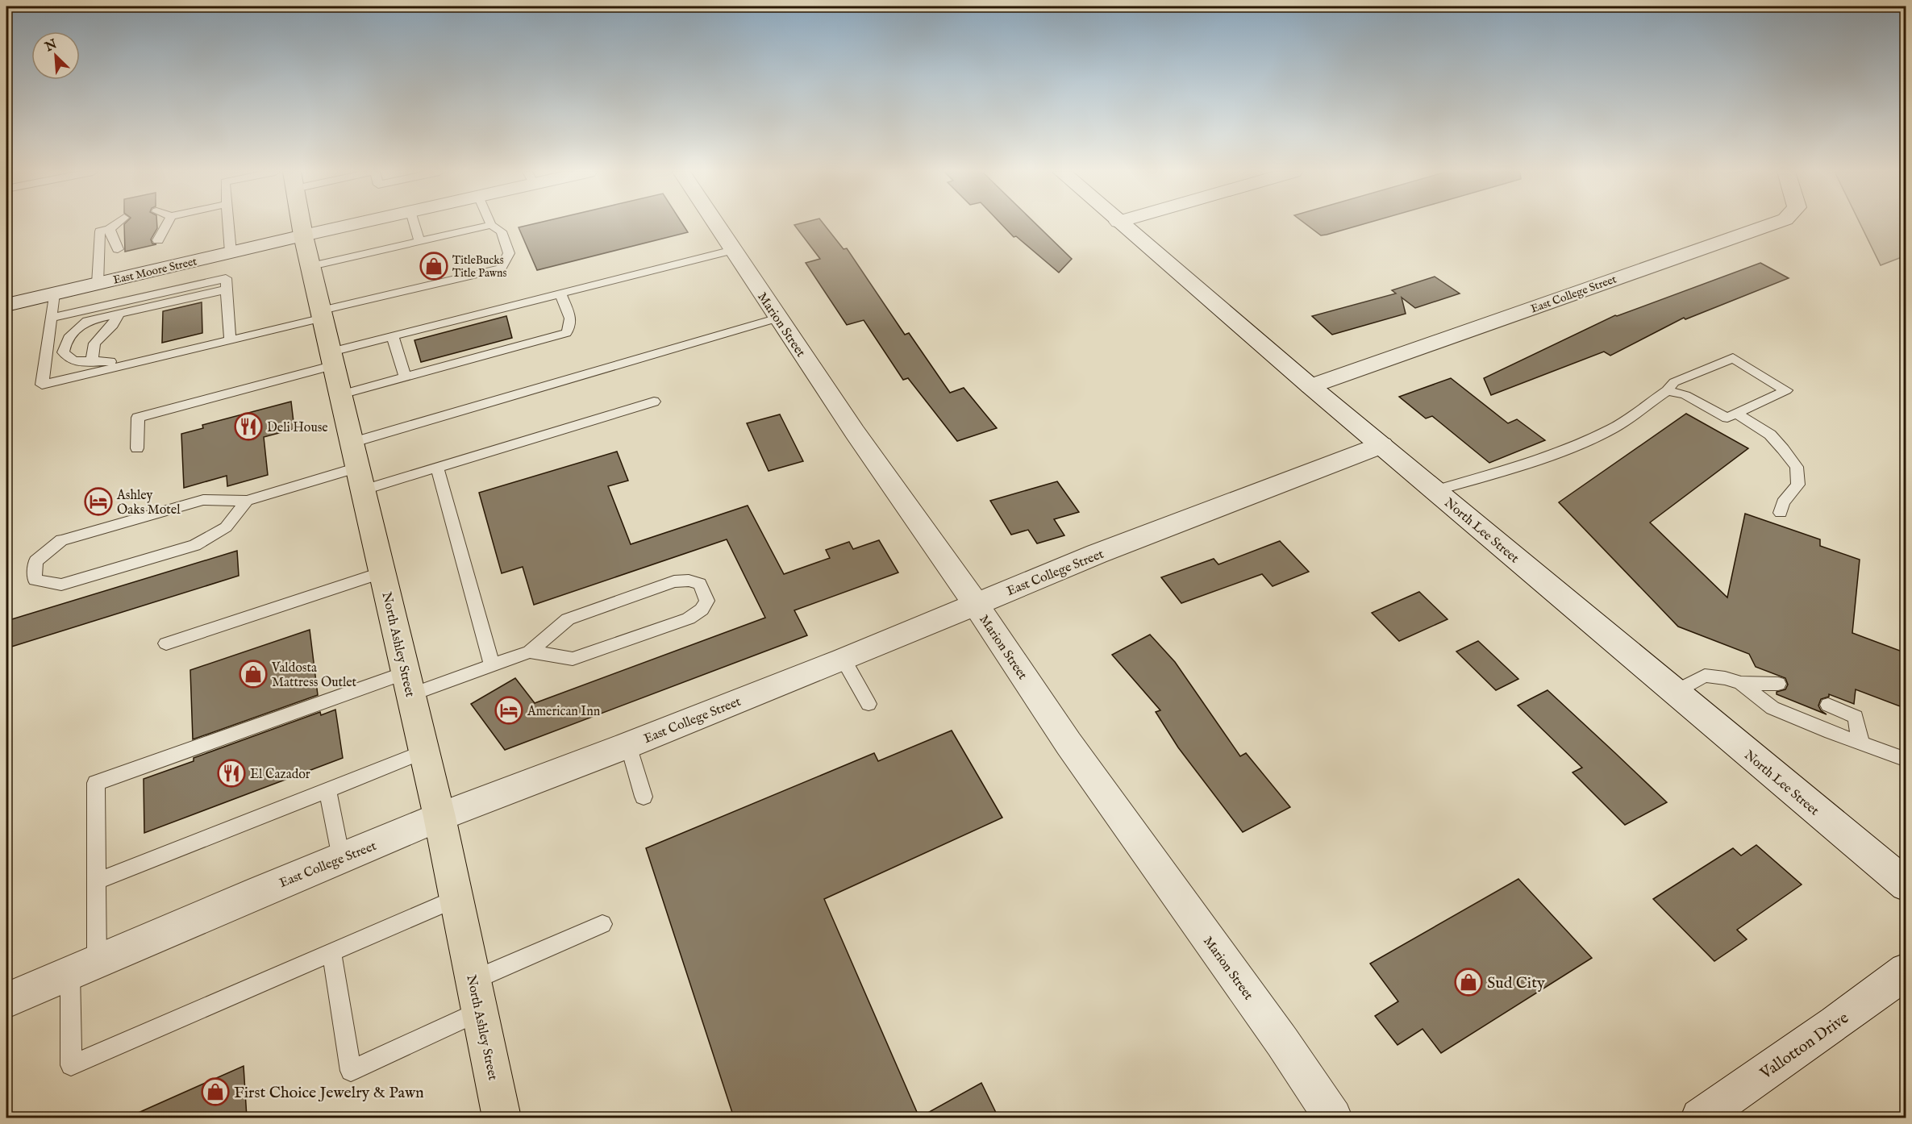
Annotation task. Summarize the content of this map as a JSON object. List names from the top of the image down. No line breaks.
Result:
{"streets":{"main road":["North Ashley Street"],"street":["East Moore Street","East College Street","Marion Street","North Lee Street","Vallotton Drive"]},"crossings":[["East Moore Street","North Ashley Street"],["East College Street","Marion Street"],["East College Street","North Lee Street"],["East College Street","North Ashley Street"]],"places":{"shop":["TitleBucks Title Pawns","Valdosta Mattress Outlet","Sud City","First Choice Jewelry & Pawn"],"restaurant":["Deli House","El Cazador"],"hotel":["Ashley Oaks Motel","American Inn"]},"north":"top left"}
